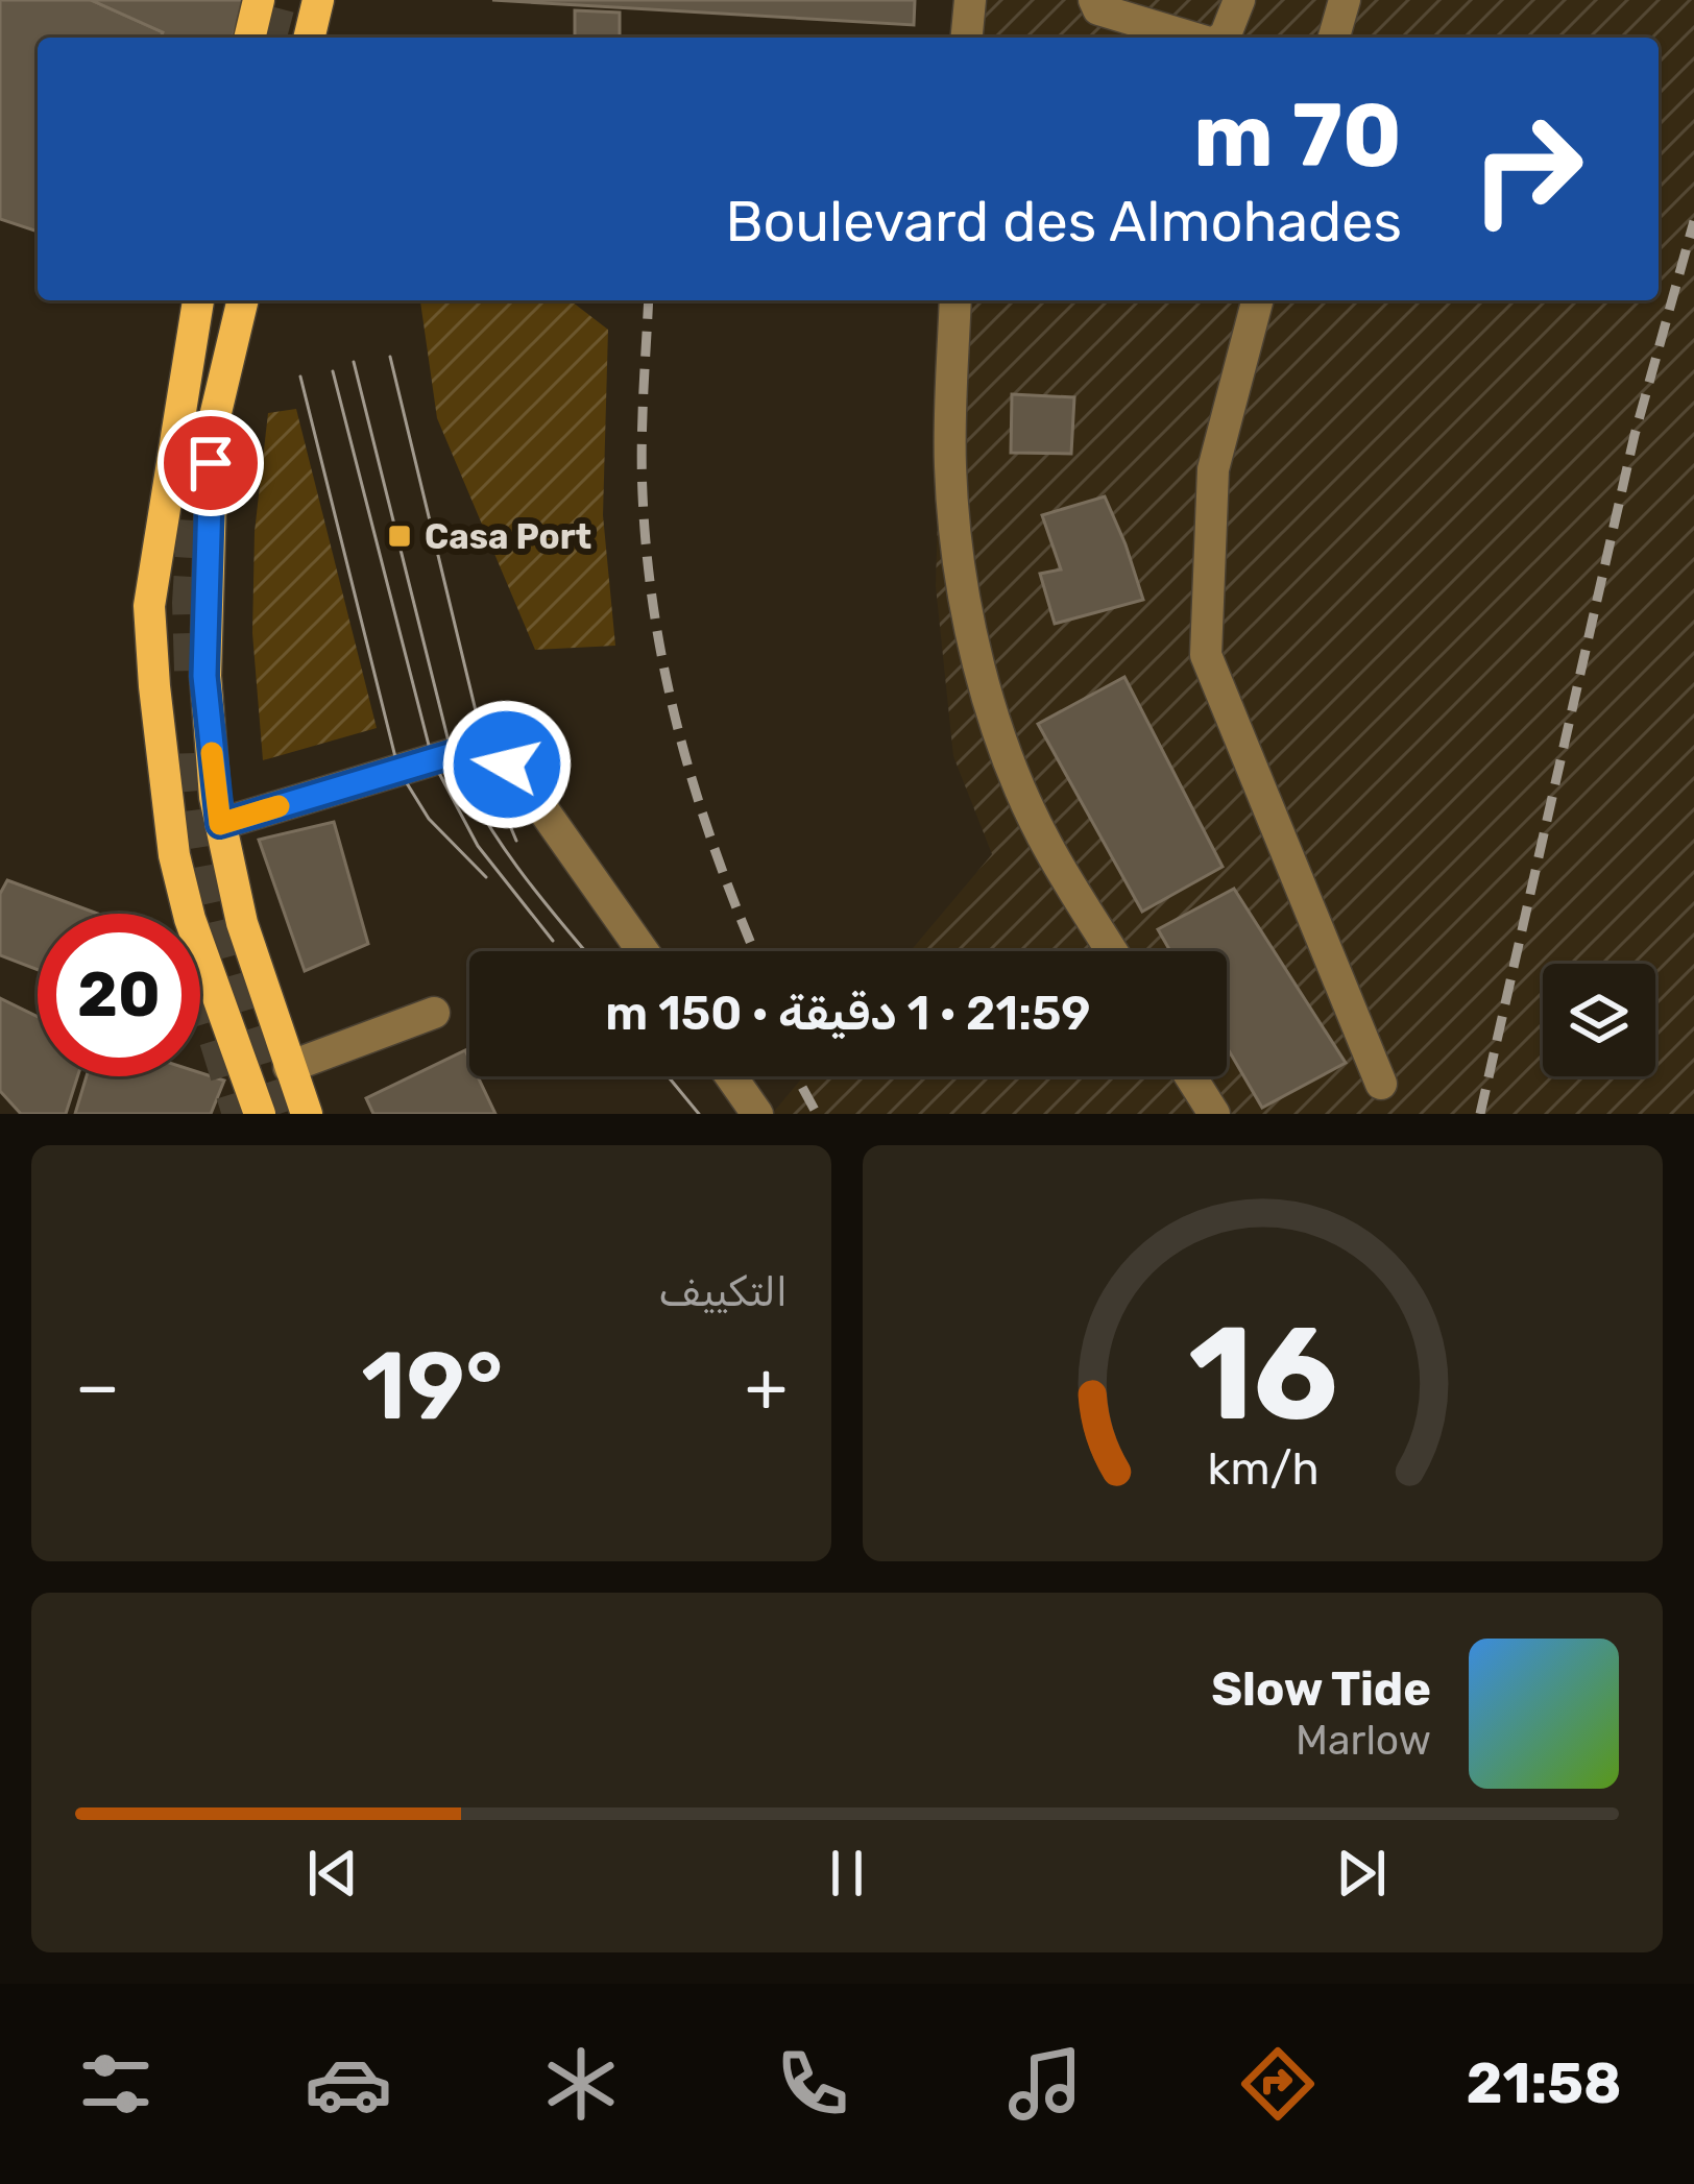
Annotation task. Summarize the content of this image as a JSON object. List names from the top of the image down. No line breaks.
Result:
{"places":{"transit":["Casa Port"]},"page":{"turn":["70 m","Boulevard des Almohades"],"limit":"20","trip":"21:59 · 1 دقيقة · 150 m","tile":"التكييف","heat":["−","19°","+"],"song":["Slow Tide","Marlow"],"tabs":"21:58","gauge":["16","km/h"]}}
